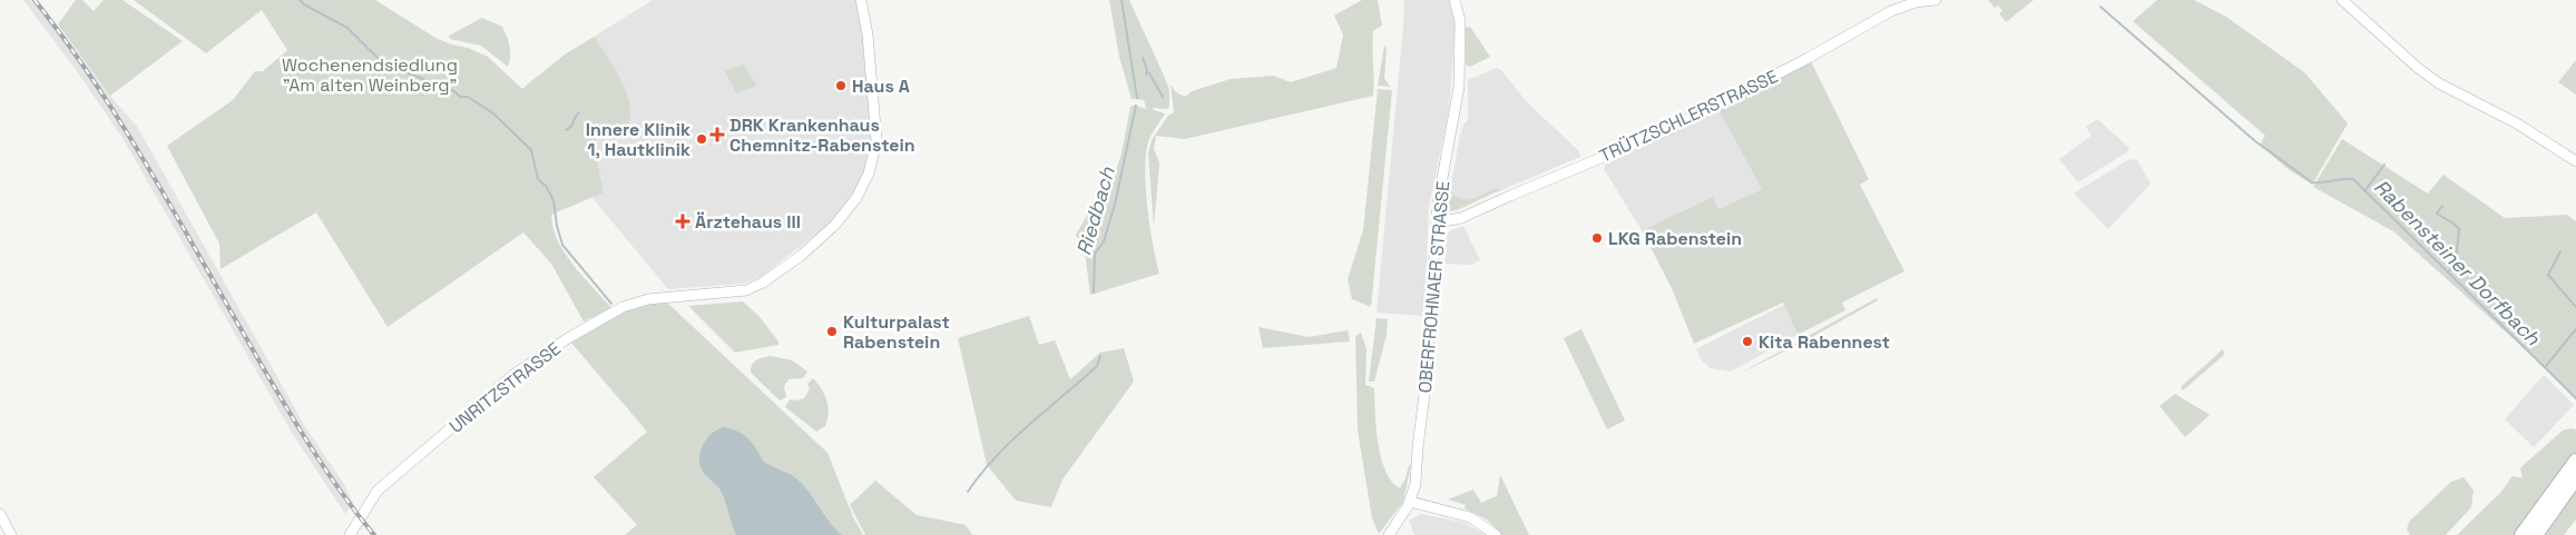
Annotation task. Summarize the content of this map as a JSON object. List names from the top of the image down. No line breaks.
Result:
{"streets":{"street":["TRÜTZSCHLERSTRASSE","OBERFROHNAER STRASSE","UNRITZSTRASSE"]},"crossings":[["TRÜTZSCHLERSTRASSE","OBERFROHNAER STRASSE"]],"water":["Riedbach","Rabensteiner Dorfbach"],"parks":["Wochenendsiedlung \"Am alten Weinberg\""],"places":{"other":["Haus A","Innere Klinik 1, Hautklinik","LKG Rabenstein","Kulturpalast Rabenstein","Kita Rabennest"],"health":["DRK Krankenhaus Chemnitz-Rabenstein","Ärztehaus III"]}}
